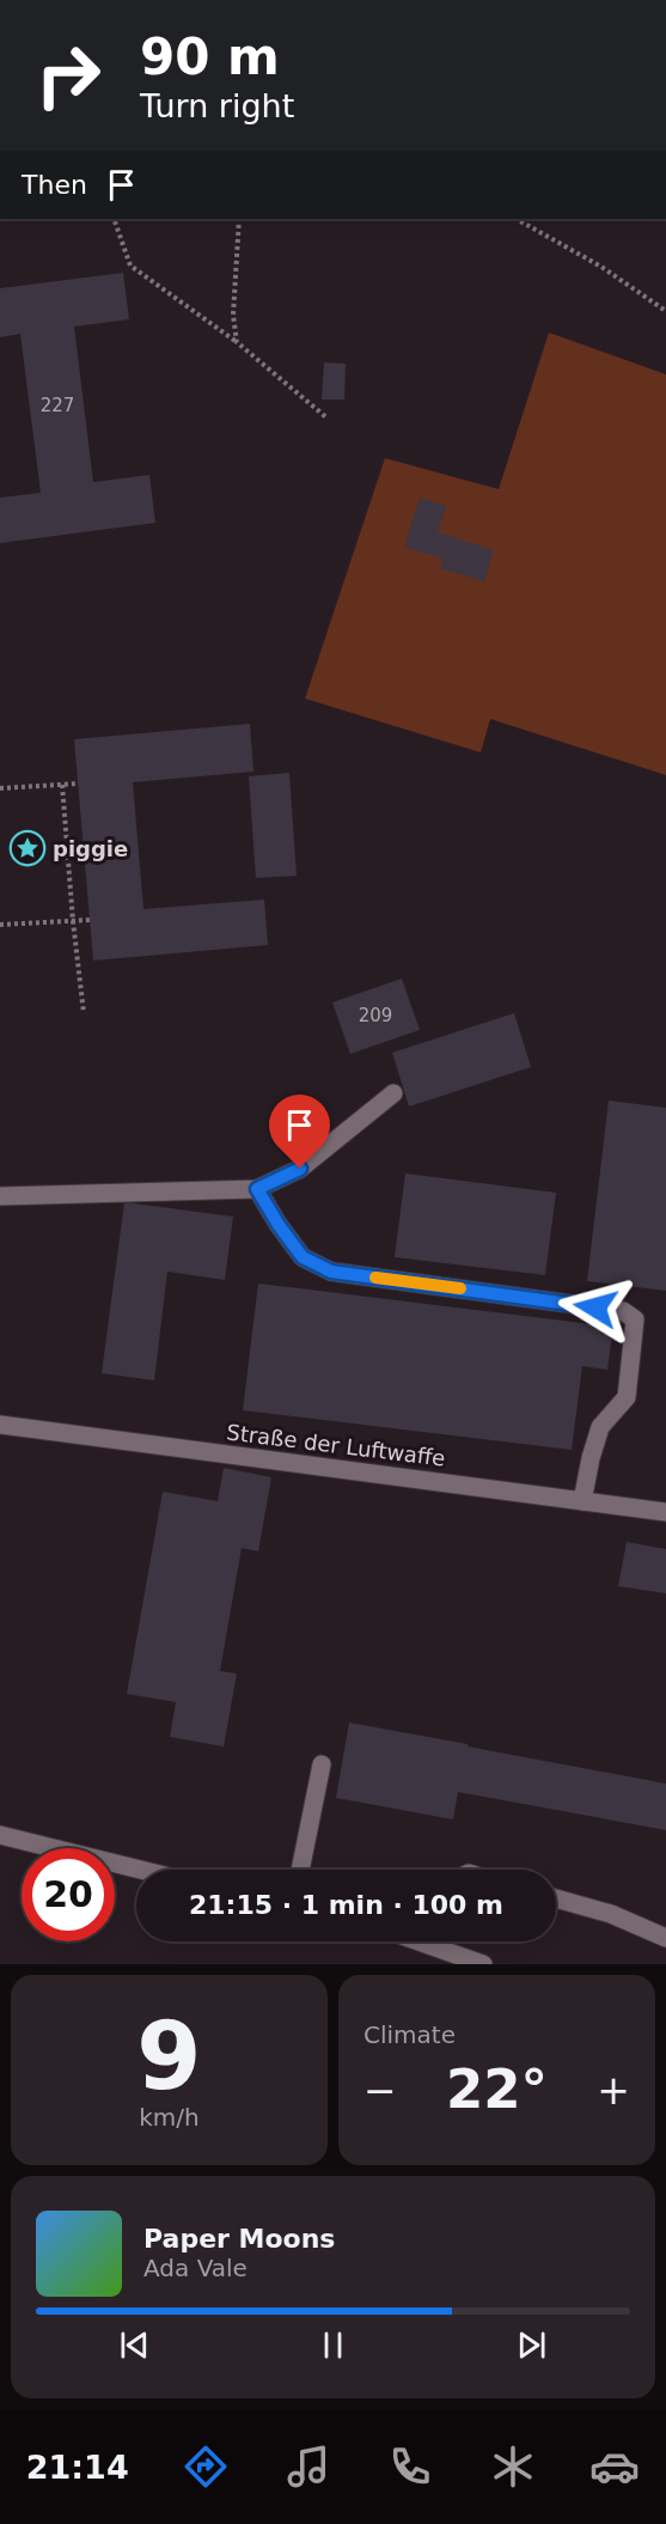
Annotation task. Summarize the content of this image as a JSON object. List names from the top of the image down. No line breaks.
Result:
{"streets":{"street":["Straße der Luftwaffe"]},"places":{"place":["piggie"]},"house_numbers":["227","209"],"page":{"turn":["90 m","Turn right"],"then":"Then","limit":"20","trip":"21:15 · 1 min · 100 m","tile":[["9","km/h"],"Climate"],"heat":["−","22°","+"],"song":["Paper Moons","Ada Vale"],"tabs":"21:14"}}
